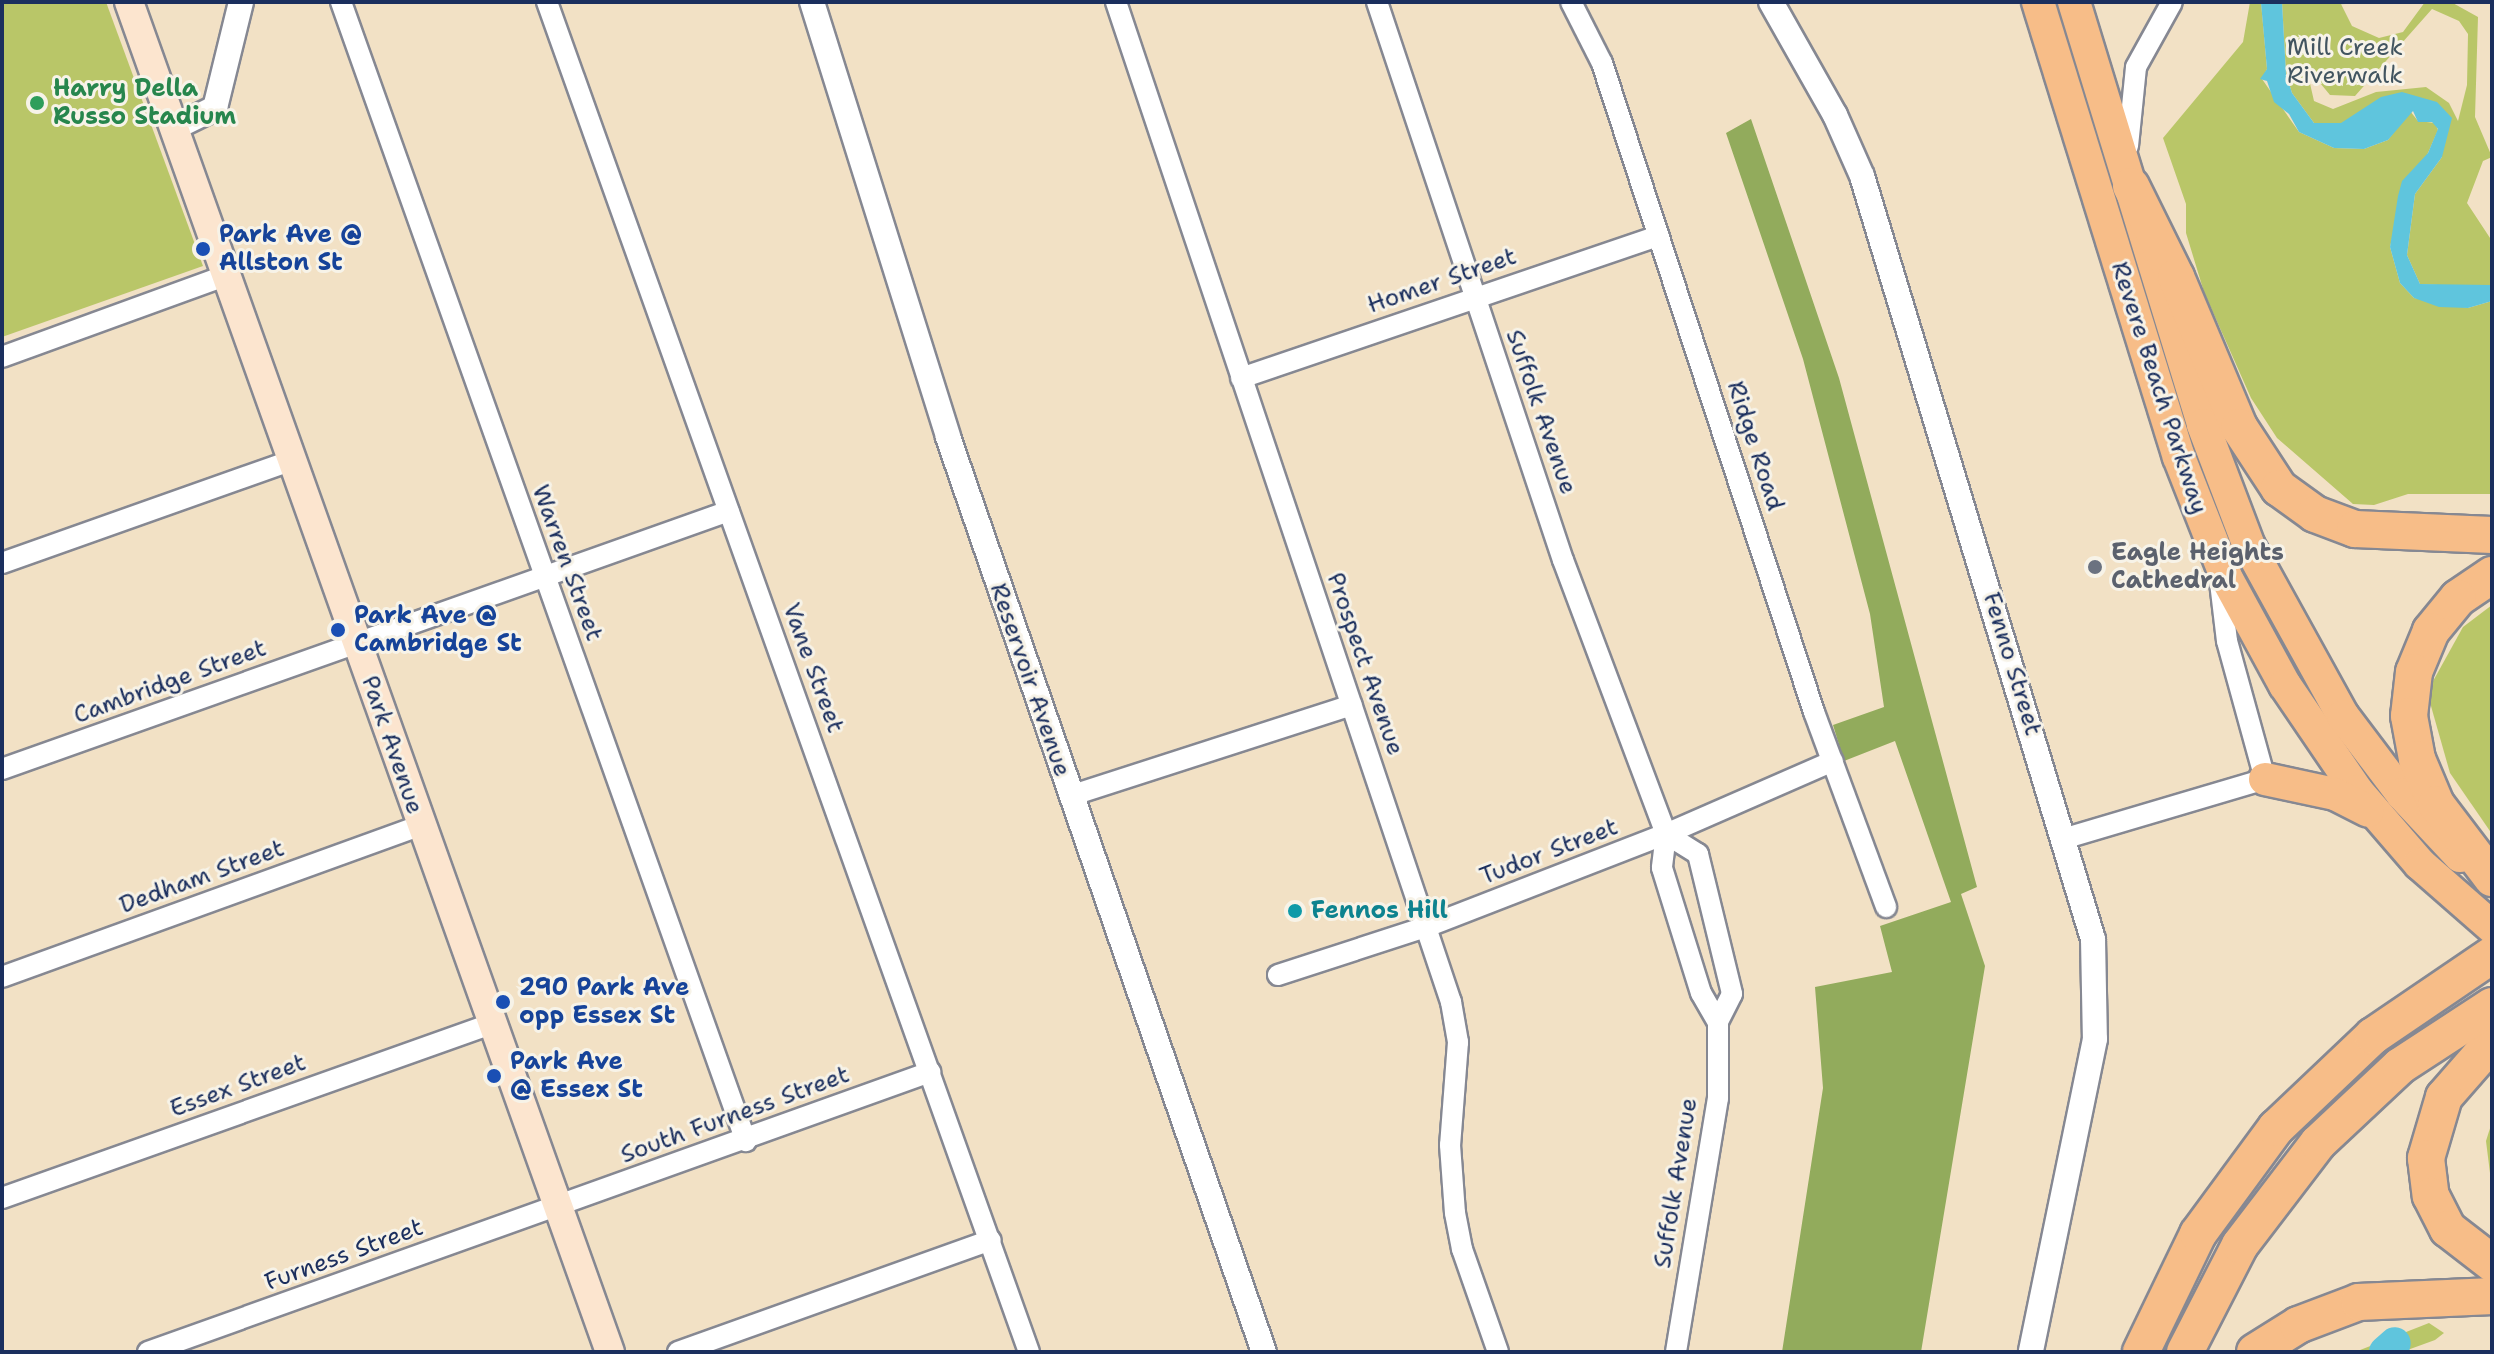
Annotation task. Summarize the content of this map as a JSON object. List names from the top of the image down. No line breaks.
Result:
{"streets":{"highway":["Revere Beach Parkway"],"main road":["Park Avenue"],"street":["Homer Street","Suffolk Avenue","Ridge Road","Warren Street","Prospect Avenue","Fenno Street","Vane Street","Reservoir Avenue","Cambridge Street","Tudor Street","Dedham Street","Essex Street","South Furness Street","Furness Street"]},"crossings":[["Homer Street","Suffolk Avenue"],["Homer Street","Ridge Road"],["Homer Street","Prospect Avenue"],["Suffolk Avenue","Tudor Street"],["Ridge Road","Tudor Street"],["Warren Street","Cambridge Street"],["Warren Street","South Furness Street"],["Prospect Avenue","Tudor Street"],["Vane Street","Cambridge Street"],["Vane Street","South Furness Street"],["Cambridge Street","Park Avenue"],["Park Avenue","Dedham Street"],["Park Avenue","Essex Street"],["Park Avenue","South Furness Street"],["Park Avenue","Furness Street"],["South Furness Street","Furness Street"]],"parks":["Mill Creek Riverwalk"],"places":["Harry Della Russo Stadium","Park Ave @ Allston St","Eagle Heights Cathedral","Park Ave @ Cambridge St","Fennos Hill","290 Park Ave opp Essex St","Park Ave @ Essex St"]}
